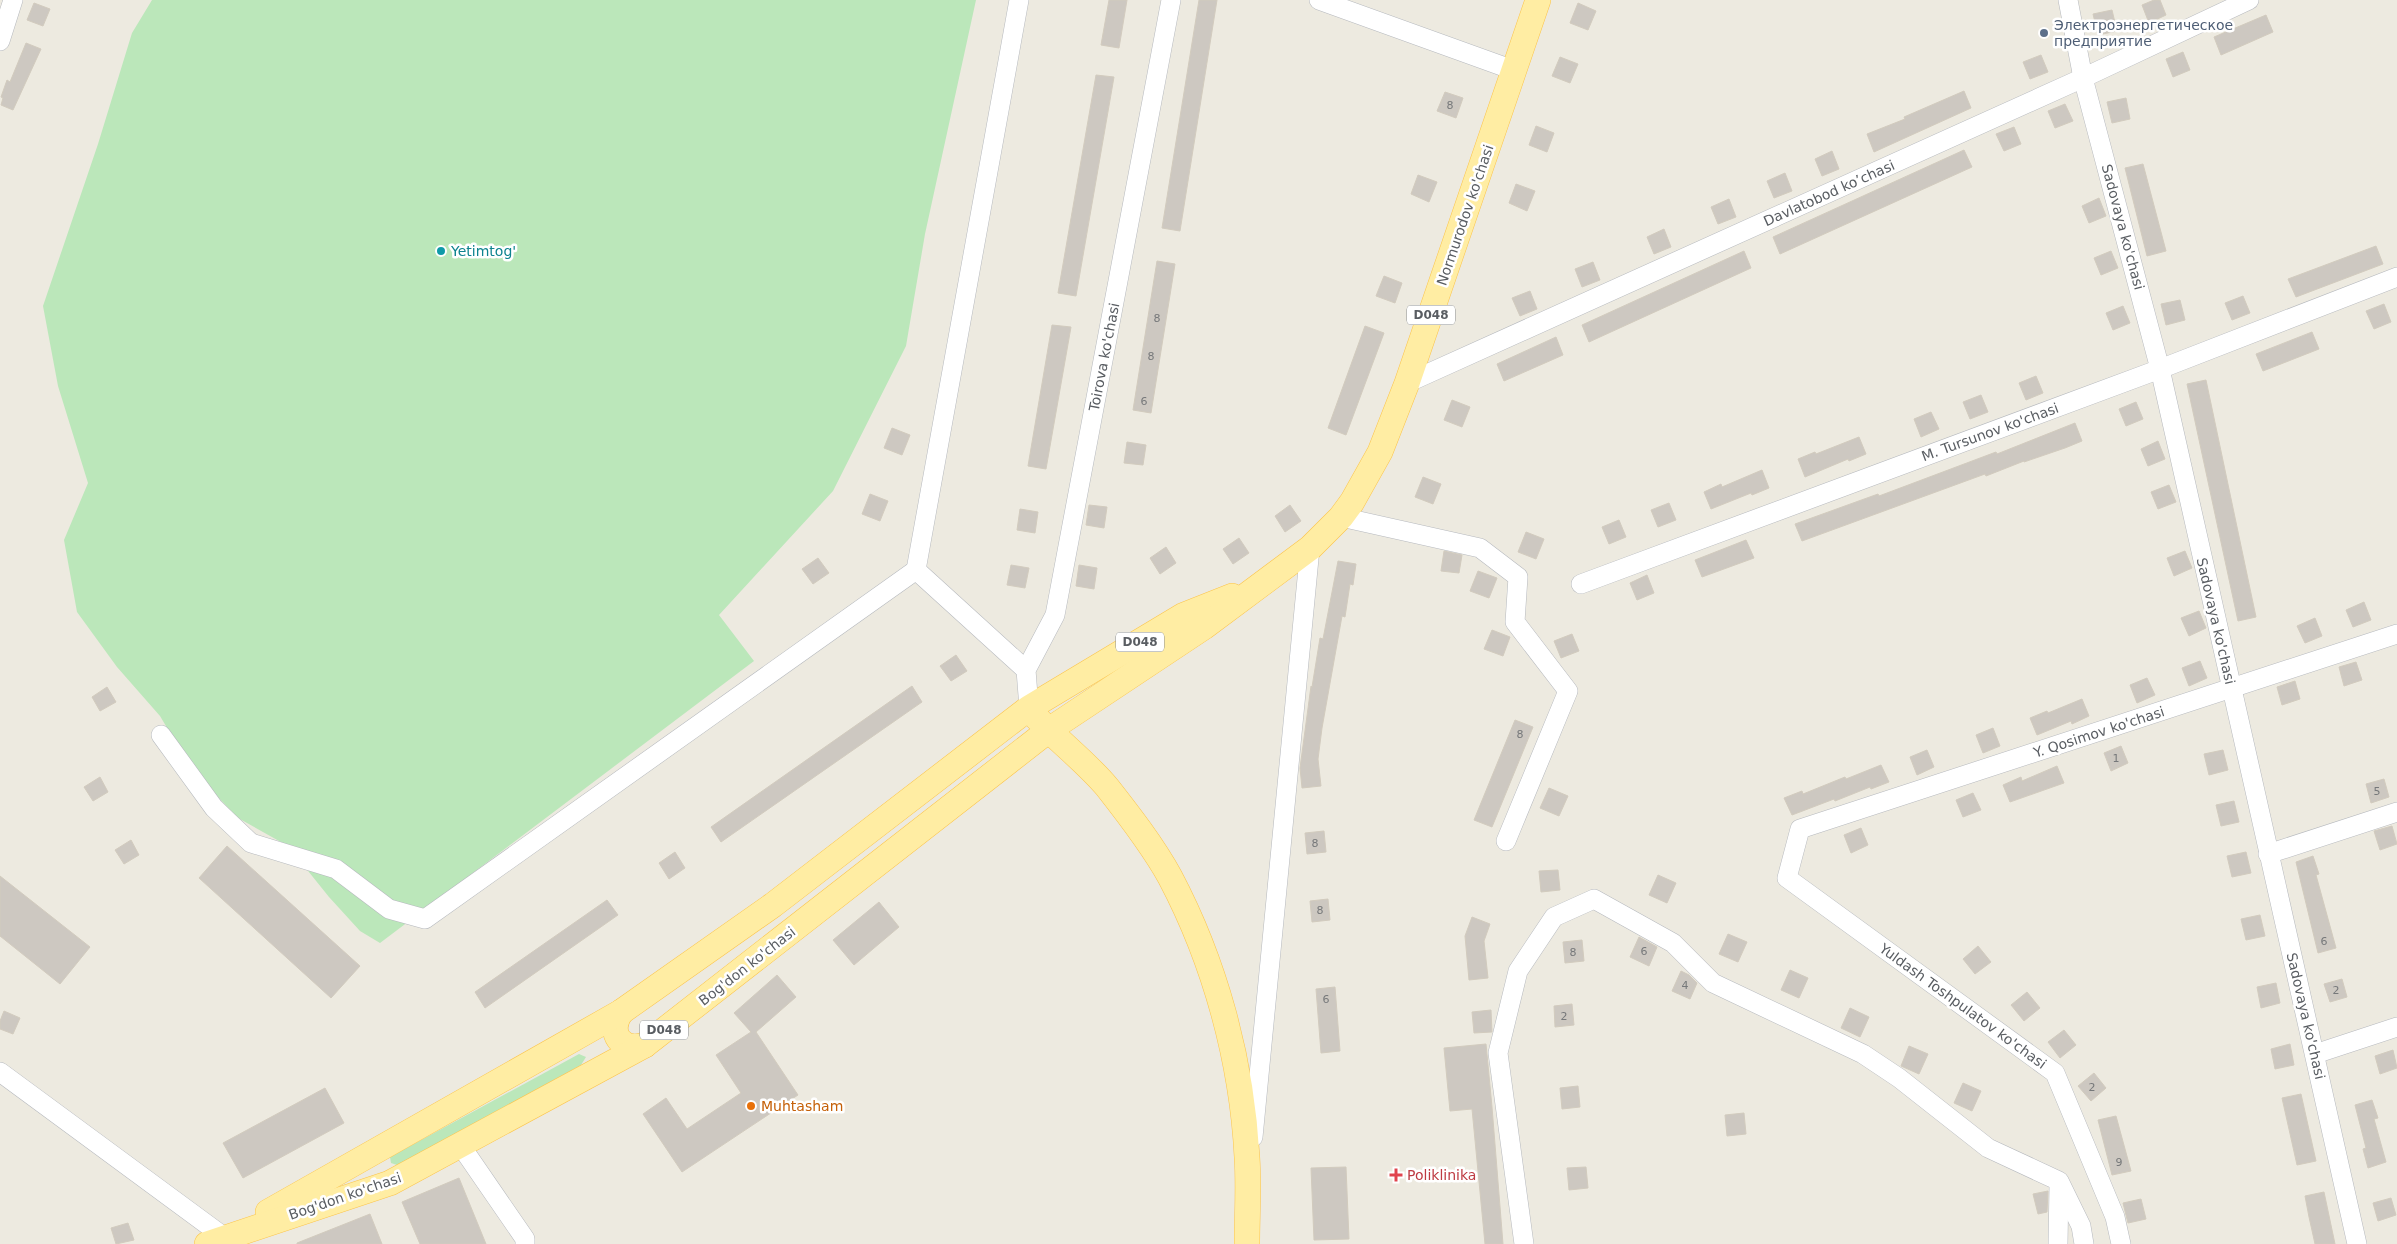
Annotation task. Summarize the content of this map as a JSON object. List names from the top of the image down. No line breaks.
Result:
{"streets":{"main road":["Normurodov ko'chasi","D048","Bog'don ko'chasi"],"street":["Davlatobod ko’chasi","Sadovaya ko'chasi","Toirova ko'chasi","M. Tursunov ko'chasi","Y. Qosimov ko'chasi","Yuldash Toshpulatov ko'chasi"]},"crossings":[["Davlatobod ko’chasi","Normurodov ko'chasi"],["Davlatobod ko’chasi","Sadovaya ko'chasi"],["Normurodov ko'chasi","Bog'don ko'chasi"],["Sadovaya ko'chasi","M. Tursunov ko'chasi"],["Sadovaya ko'chasi","Y. Qosimov ko'chasi"],["Y. Qosimov ko'chasi","Yuldash Toshpulatov ko'chasi"]],"places":{"other":["Электроэнергетическое предприятие","Yetimtog'","Muhtasham"],"health":["Poliklinika"]},"house_numbers":["8","8","8","6","8","1","5","8","8","6","6","8","4","2","6","2","2","9"]}
